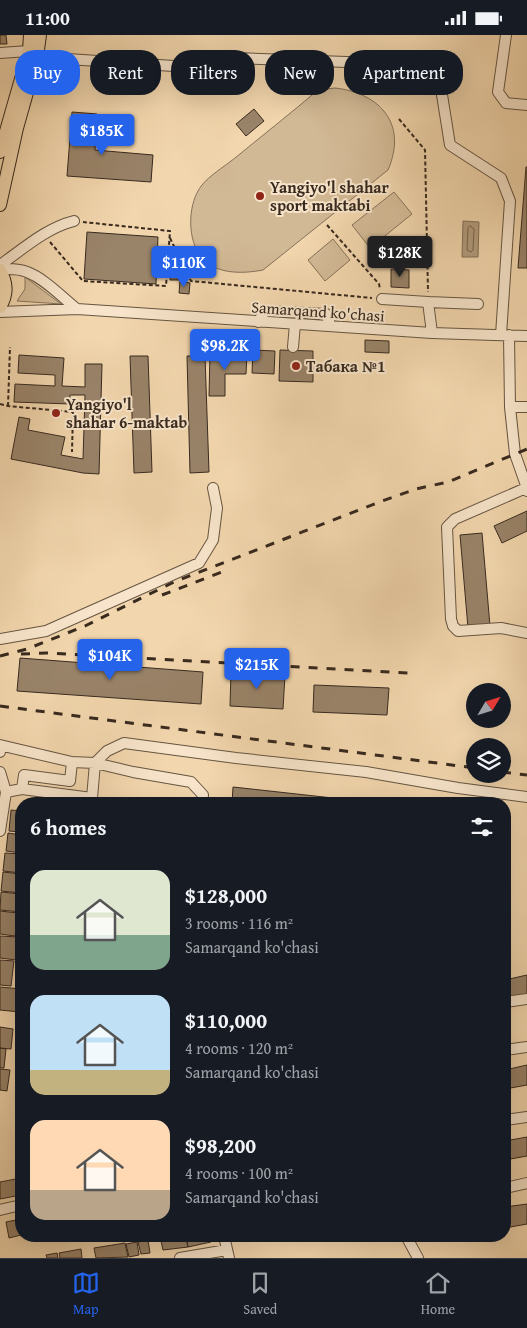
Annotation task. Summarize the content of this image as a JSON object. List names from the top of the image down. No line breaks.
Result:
{"streets":{"street":["Samarqand ko'chasi"]},"places":["Yangiyo'l shahar sport maktabi","Табака №1","Yangiyo'l shahar 6-maktab"],"north":"top right","page":{"status":"11:00","chip":["Buy","Rent","Filters","New","Apartment"],"price":["$185K","$128K","$110K","$98.2K","$104K","$215K"],"heading":"6 homes","list":[{"name":"$128,000","note":"3 rooms · 116 m² · Samarqand ko'chasi"},{"name":"$110,000","note":"4 rooms · 120 m² · Samarqand ko'chasi"},{"name":"$98,200","note":"4 rooms · 100 m² · Samarqand ko'chasi"}],"tabs":["Map","Saved","Home"]}}
